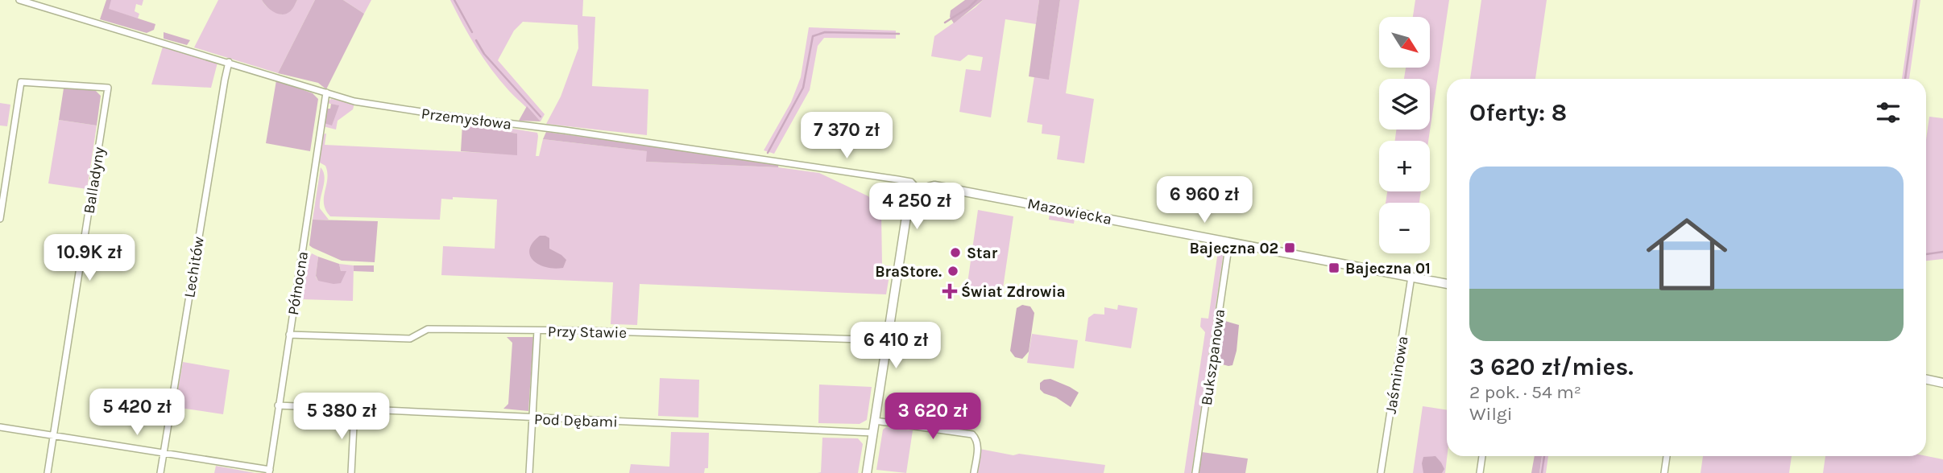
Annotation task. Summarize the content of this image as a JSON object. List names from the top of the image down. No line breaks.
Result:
{"streets":{"street":["Przemysłowa","Balladyny","Mazowiecka","Lechitów","Północna","Przy Stawie","Bukszpanowa","Jaśminowa","Pod Dębami"]},"crossings":[["Przemysłowa","Mazowiecka"],["Przemysłowa","Lechitów"],["Przemysłowa","Północna"],["Mazowiecka","Bukszpanowa"],["Mazowiecka","Jaśminowa"],["Północna","Przy Stawie"],["Północna","Pod Dębami"]],"places":{"transit":["Bajeczna 02","Bajeczna 01"],"other":["Star","BraStore."],"health":["Świat Zdrowia"]},"north":"bottom right","page":{"map_buttons":["+","−"],"heading":"Oferty: 8","price":["7 370 zł","6 960 zł","4 250 zł","10.9K zł","6 410 zł","5 420 zł","5 380 zł","3 620 zł"],"list":[{"name":"3 620 zł/mies.","note":"2 pok. · 54 m² · Wilgi"}]}}
